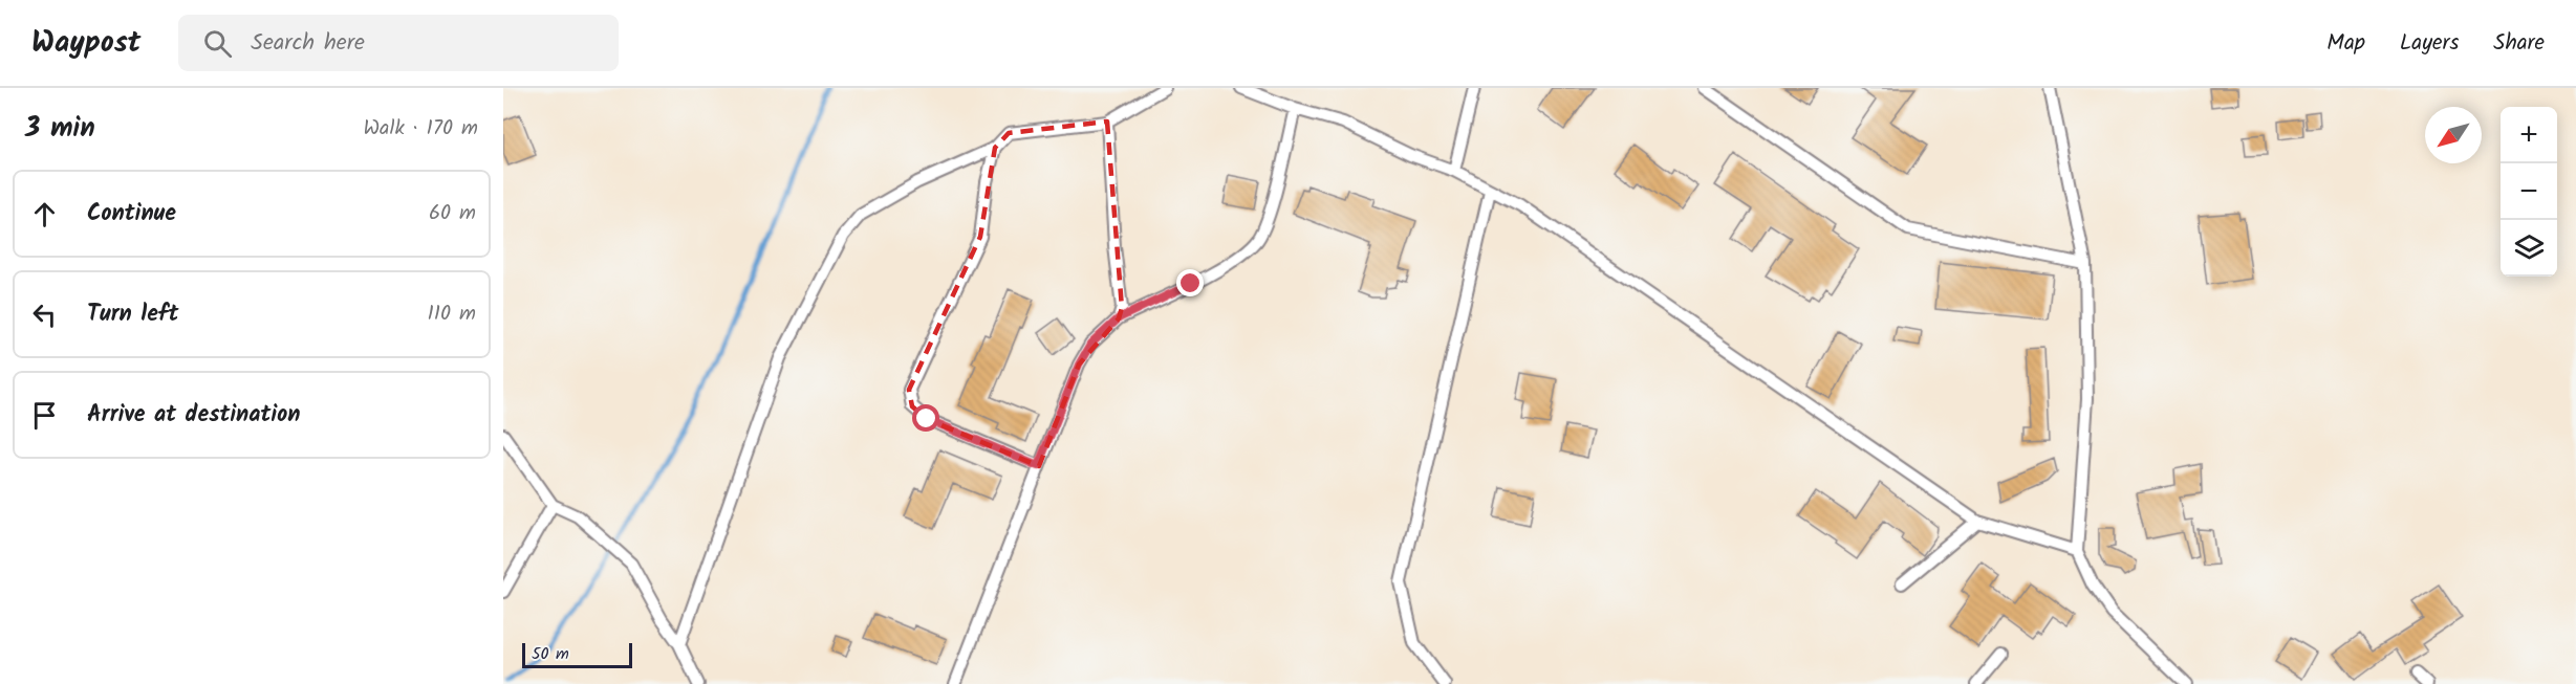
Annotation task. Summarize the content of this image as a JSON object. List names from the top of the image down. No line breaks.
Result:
{"scale_bar":"50 m","north":"bottom left","page":{"header":"Waypost","search":"Search here","nav":["Map","Layers","Share"],"heading":["3 min","Walk · 170 m"],"map_buttons":["+","−"],"list":[["Continue","60 m"],["Turn left","110 m"],"Arrive at destination"],"scale":"50 m"}}
